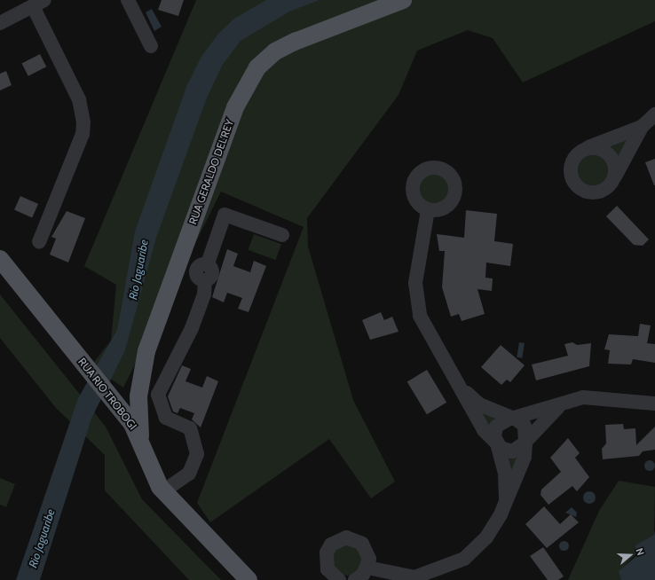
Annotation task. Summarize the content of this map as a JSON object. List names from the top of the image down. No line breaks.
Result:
{"streets":{"main road":["RUA GERALDO DEL'REY","RUA RIO TROBOGI"]},"crossings":[["RUA GERALDO DEL'REY","RUA RIO TROBOGI"]],"water":["Rio Jaguaribe"],"north":"right"}
